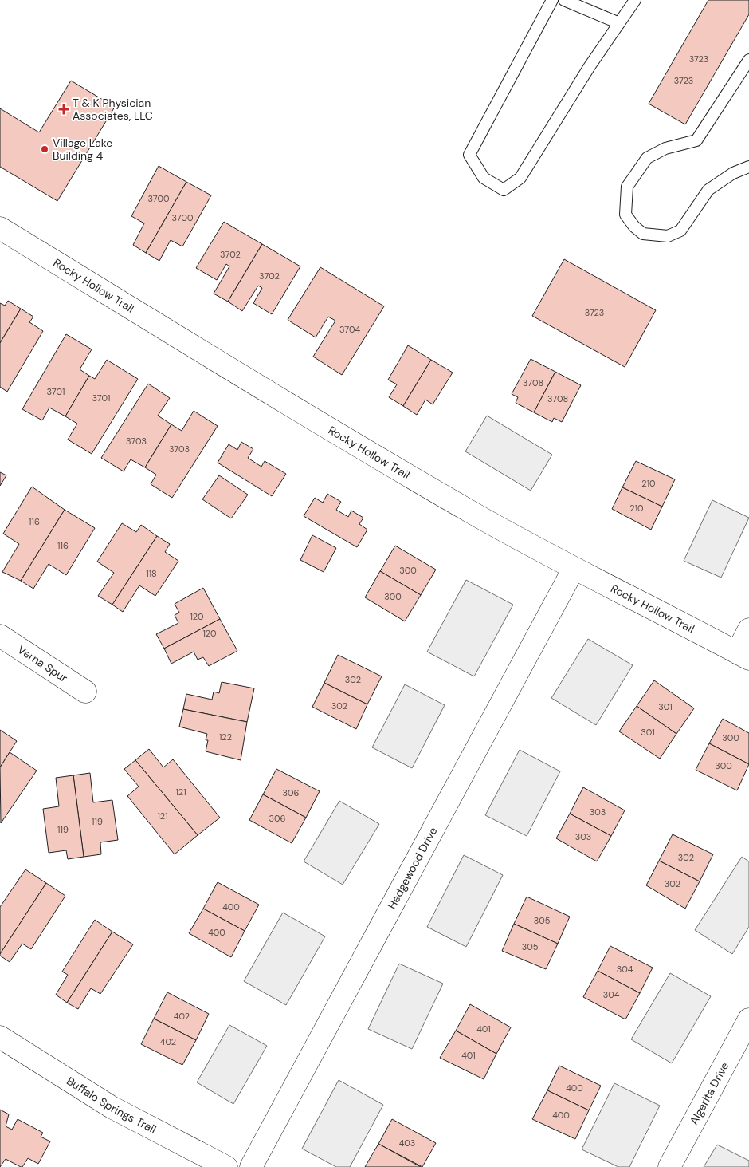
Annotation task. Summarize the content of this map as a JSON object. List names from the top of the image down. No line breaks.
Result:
{"streets":{"street":["Rocky Hollow Trail","Verna Spur","Hedgewood Drive","Algerita Drive","Buffalo Springs Trail"]},"crossings":[["Rocky Hollow Trail","Hedgewood Drive"]],"places":{"health":["T & K Physician Associates, LLC"],"other":["Village Lake Building 4"]},"house_numbers":["3723","3723","3700","3700","3702","3702","3723","3704","3708","3701","3701","3708","3703","3703","210","210","116","116","300","118","300","120","120","302","302","301","301","122","300","300","121","306","303","121","306","119","119","303","302","302","400","305","400","305","304","304","402","401","402","401","400","400","403"]}
